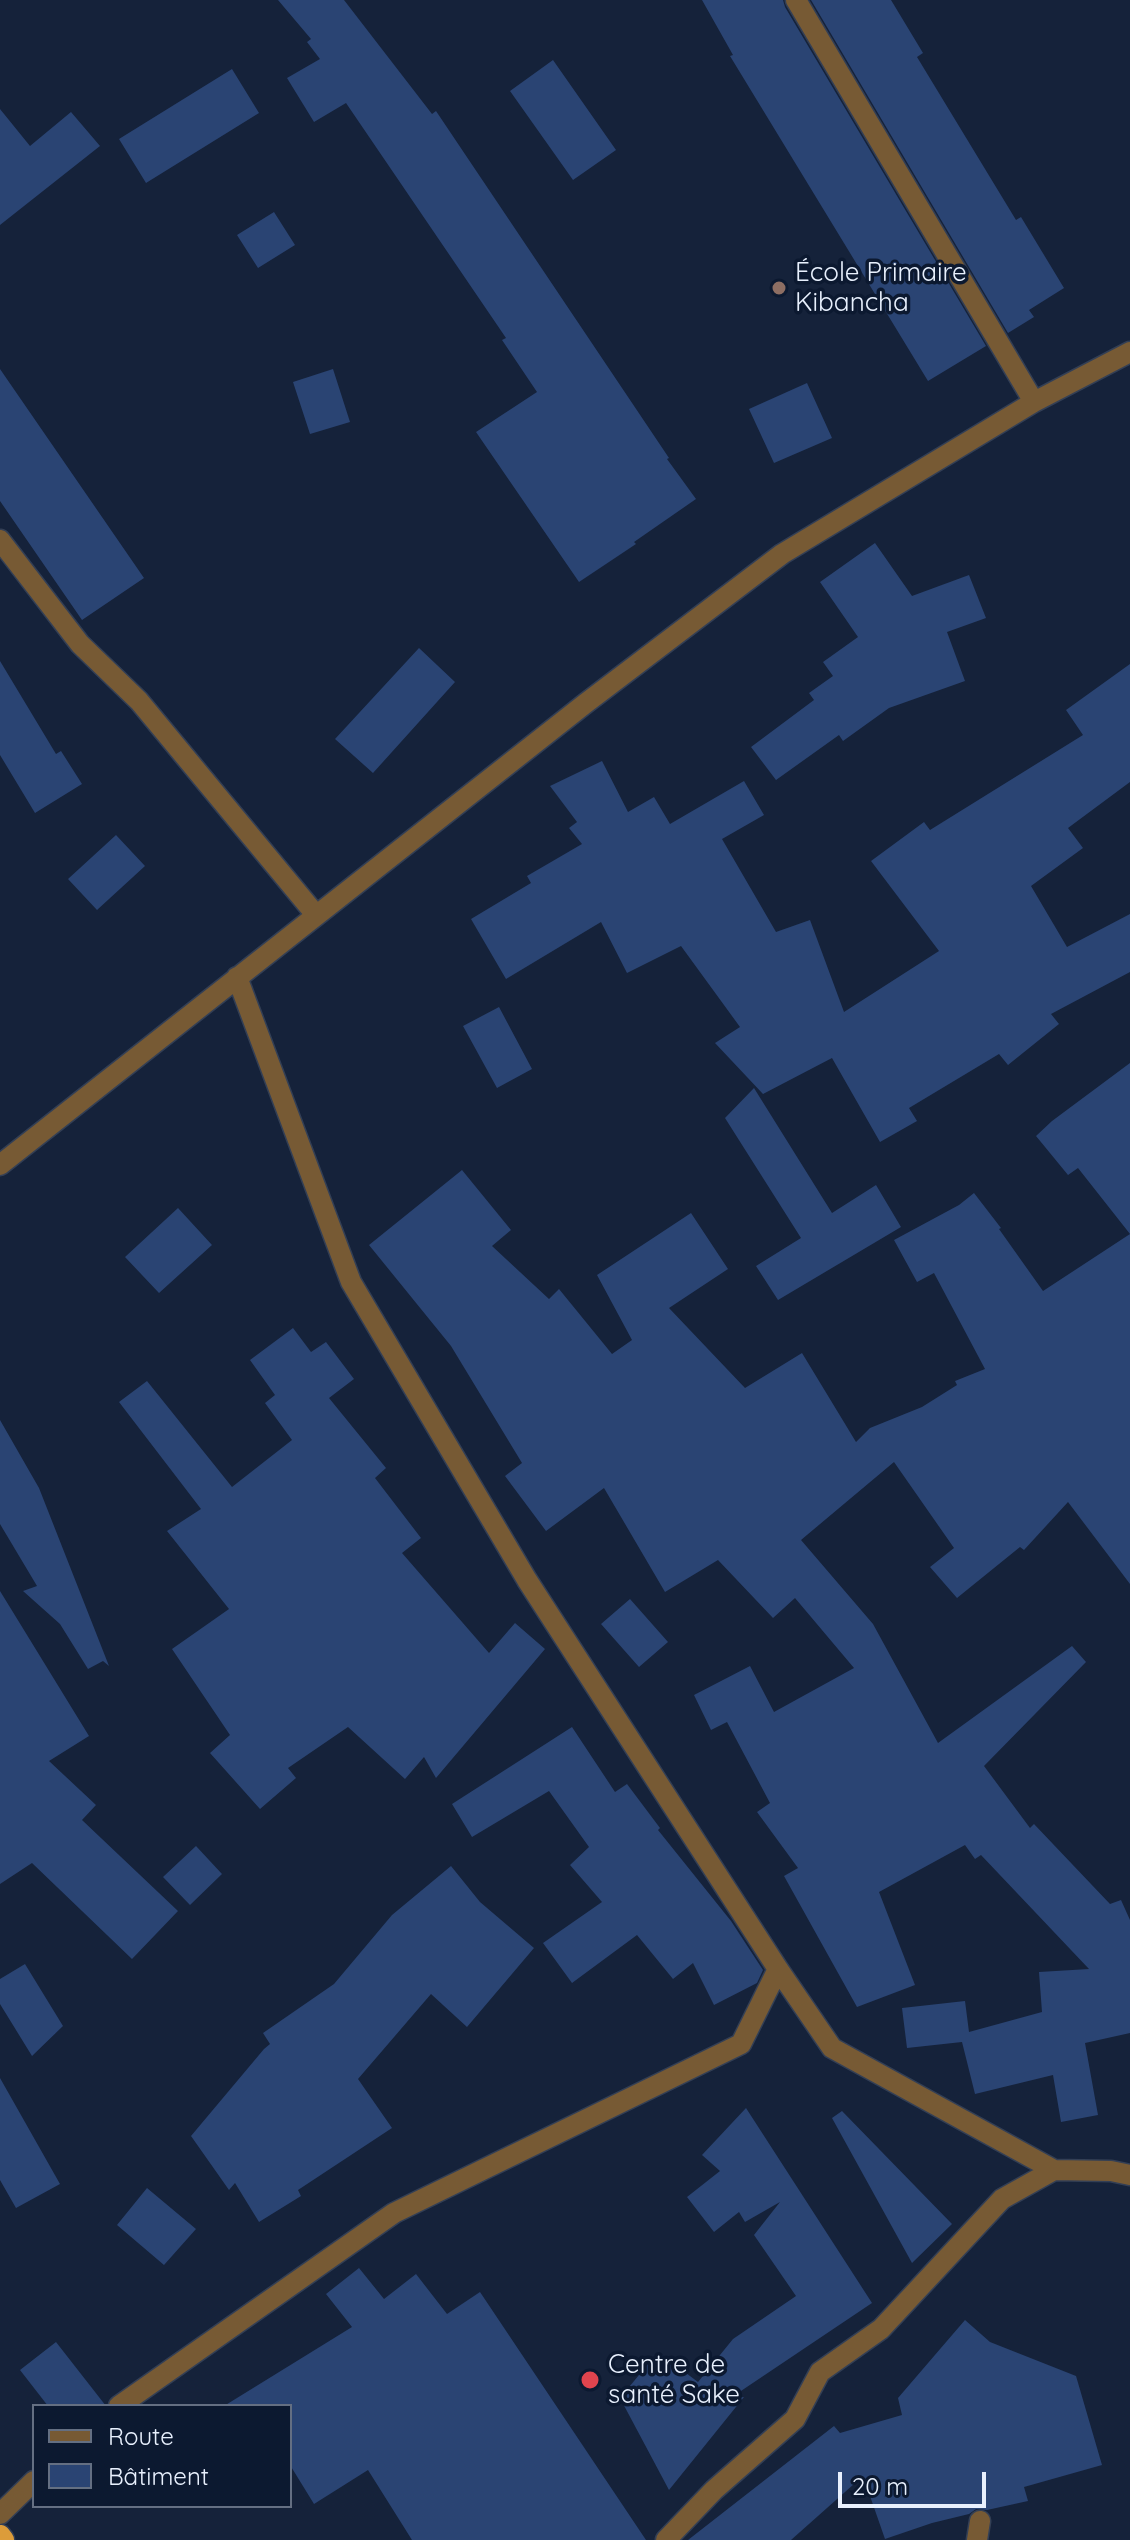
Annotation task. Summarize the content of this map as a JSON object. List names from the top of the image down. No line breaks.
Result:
{"places":["École Primaire Kibancha","Centre de santé Sake"],"legend":["Route","Bâtiment"],"scale_bar":"20 m"}
